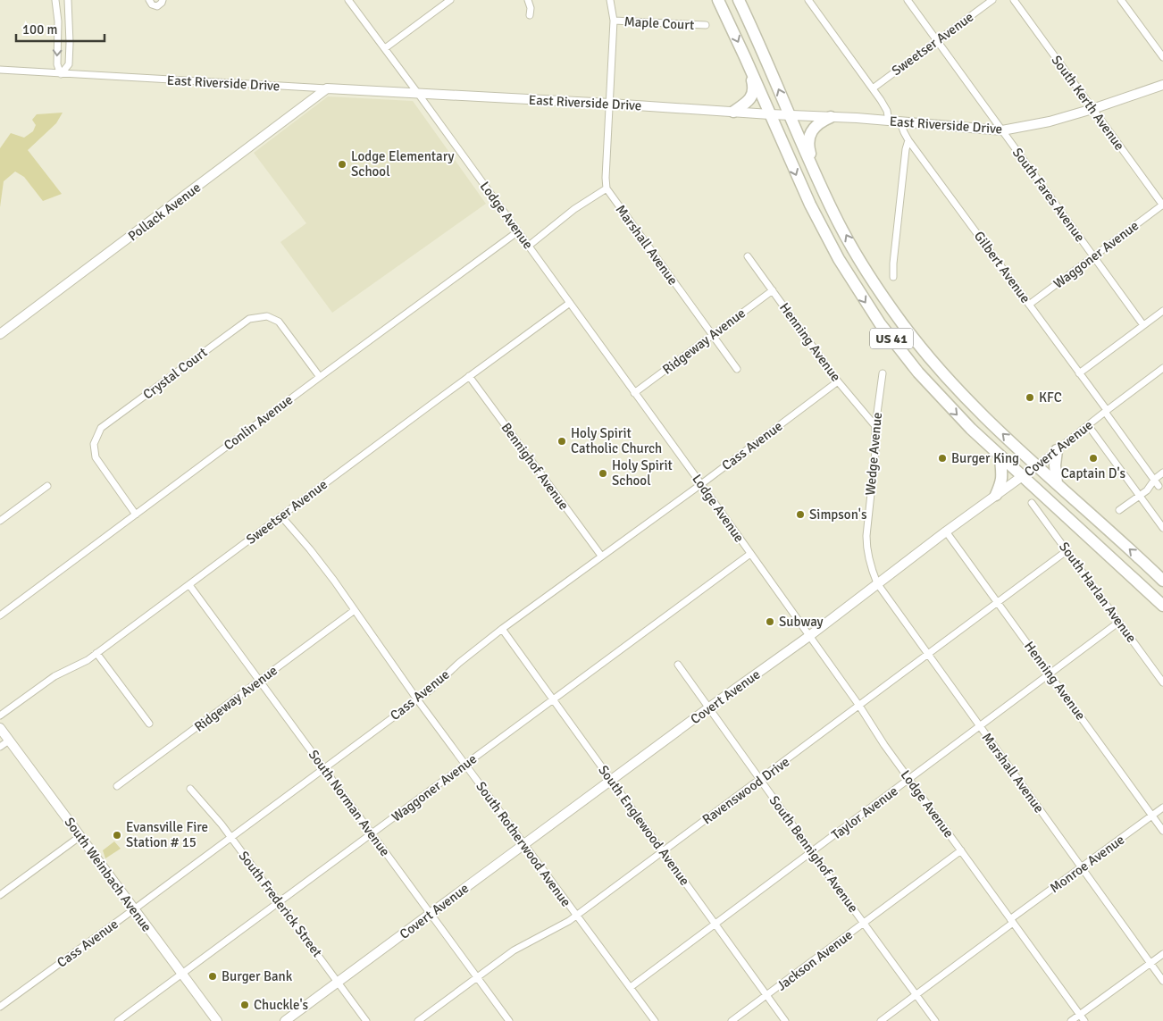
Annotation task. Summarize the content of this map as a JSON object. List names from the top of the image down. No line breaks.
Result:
{"streets":{"highway":["US 41"],"street":["Maple Court","Sweetser Avenue","East Riverside Drive","South Kerth Avenue","South Fares Avenue","Pollack Avenue","Lodge Avenue","Marshall Avenue","Waggoner Avenue","Gilbert Avenue","Ridgeway Avenue","Henning Avenue","Crystal Court","Conlin Avenue","Cass Avenue","Covert Avenue","Wedge Avenue","Bennighof Avenue","South Harlan Avenue","Ravenswood Drive","South Norman Avenue","Taylor Avenue","South Englewood Avenue","South Rotherwood Avenue","South Bennighof Avenue","Monroe Avenue","South Weinbach Avenue","South Frederick Street","Jackson Avenue"]},"crossings":[["Sweetser Avenue","South Fares Avenue"],["Sweetser Avenue","Lodge Avenue"],["Sweetser Avenue","Bennighof Avenue"],["Sweetser Avenue","South Norman Avenue"],["Sweetser Avenue","South Rotherwood Avenue"],["East Riverside Drive","South Kerth Avenue"],["East Riverside Drive","South Fares Avenue"],["East Riverside Drive","Pollack Avenue"],["East Riverside Drive","Lodge Avenue"],["East Riverside Drive","Gilbert Avenue"],["East Riverside Drive","US 41"],["South Kerth Avenue","Waggoner Avenue"],["South Fares Avenue","Waggoner Avenue"],["Lodge Avenue","Waggoner Avenue"],["Lodge Avenue","Ridgeway Avenue"],["Lodge Avenue","Conlin Avenue"],["Lodge Avenue","Cass Avenue"],["Lodge Avenue","Covert Avenue"],["Lodge Avenue","Ravenswood Drive"],["Lodge Avenue","Taylor Avenue"],["Lodge Avenue","Monroe Avenue"],["Lodge Avenue","Jackson Avenue"],["Marshall Avenue","Ridgeway Avenue"],["Marshall Avenue","Covert Avenue"],["Marshall Avenue","Wedge Avenue"],["Marshall Avenue","Ravenswood Drive"],["Marshall Avenue","Taylor Avenue"],["Marshall Avenue","Monroe Avenue"],["Waggoner Avenue","Gilbert Avenue"],["Waggoner Avenue","South Norman Avenue"],["Waggoner Avenue","South Englewood Avenue"],["Waggoner Avenue","South Rotherwood Avenue"],["Waggoner Avenue","South Weinbach Avenue"],["Waggoner Avenue","South Frederick Street"],["Gilbert Avenue","Covert Avenue"],["US 41","Covert Avenue"],["Ridgeway Avenue","Henning Avenue"],["Ridgeway Avenue","South Norman Avenue"],["Ridgeway Avenue","South Rotherwood Avenue"],["Henning Avenue","Cass Avenue"],["Henning Avenue","Covert Avenue"],["Henning Avenue","Wedge Avenue"],["Henning Avenue","Ravenswood Drive"],["Henning Avenue","Taylor Avenue"],["Henning Avenue","Monroe Avenue"],["Crystal Court","Conlin Avenue"],["Cass Avenue","Bennighof Avenue"],["Cass Avenue","South Norman Avenue"],["Cass Avenue","South Englewood Avenue"],["Cass Avenue","South Rotherwood Avenue"],["Cass Avenue","South Weinbach Avenue"],["Cass Avenue","South Frederick Street"],["Covert Avenue","South Norman Avenue"],["Covert Avenue","South Englewood Avenue"],["Covert Avenue","South Rotherwood Avenue"],["Covert Avenue","South Bennighof Avenue"],["Covert Avenue","South Frederick Street"],["South Harlan Avenue","Ravenswood Drive"],["South Harlan Avenue","Taylor Avenue"],["Ravenswood Drive","South Norman Avenue"],["Ravenswood Drive","South Englewood Avenue"],["Ravenswood Drive","South Rotherwood Avenue"],["Ravenswood Drive","South Bennighof Avenue"],["Taylor Avenue","South Englewood Avenue"],["Taylor Avenue","South Rotherwood Avenue"],["Taylor Avenue","South Bennighof Avenue"],["South Englewood Avenue","Jackson Avenue"],["South Bennighof Avenue","Monroe Avenue"],["South Bennighof Avenue","Jackson Avenue"]],"places":["Lodge Elementary School","KFC","Holy Spirit Catholic Church","Burger King","Captain D's","Holy Spirit School","Simpson's","Subway","Evansville Fire Station # 15","Burger Bank","Chuckle's"],"scale_bar":"100 m"}
